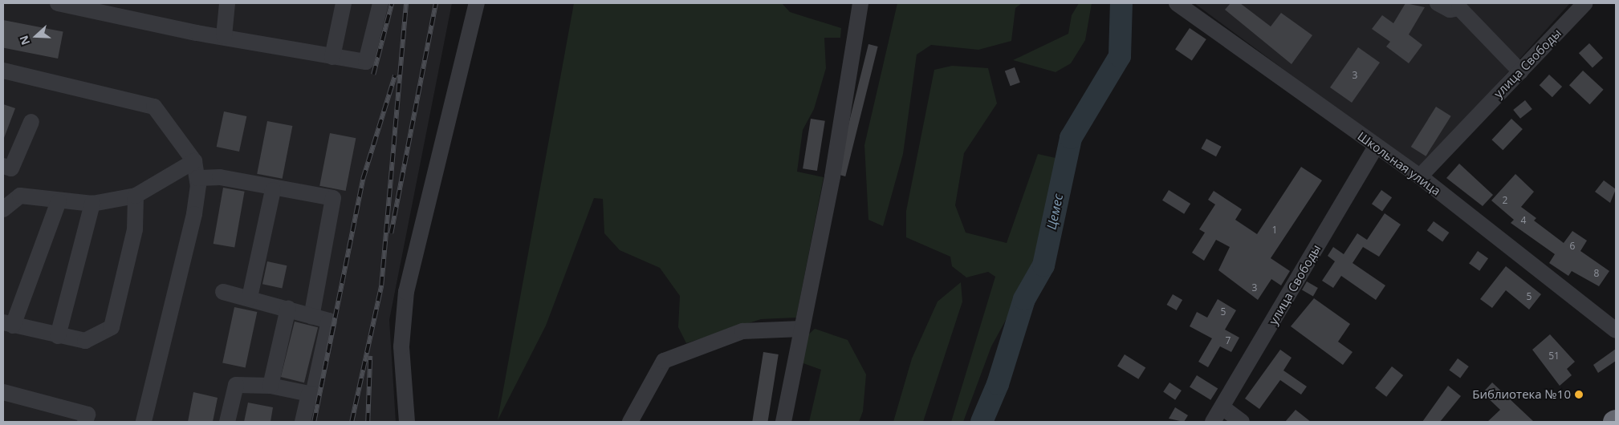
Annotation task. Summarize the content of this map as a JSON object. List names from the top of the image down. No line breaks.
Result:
{"streets":{"street":["улица Свободы","Школьная улица"]},"crossings":[["улица Свободы","Школьная улица"]],"water":["Цемес"],"places":["Библиотека №10"],"house_numbers":["3","2","4","1","6","8","3","5","5","7","51"],"north":"left"}
